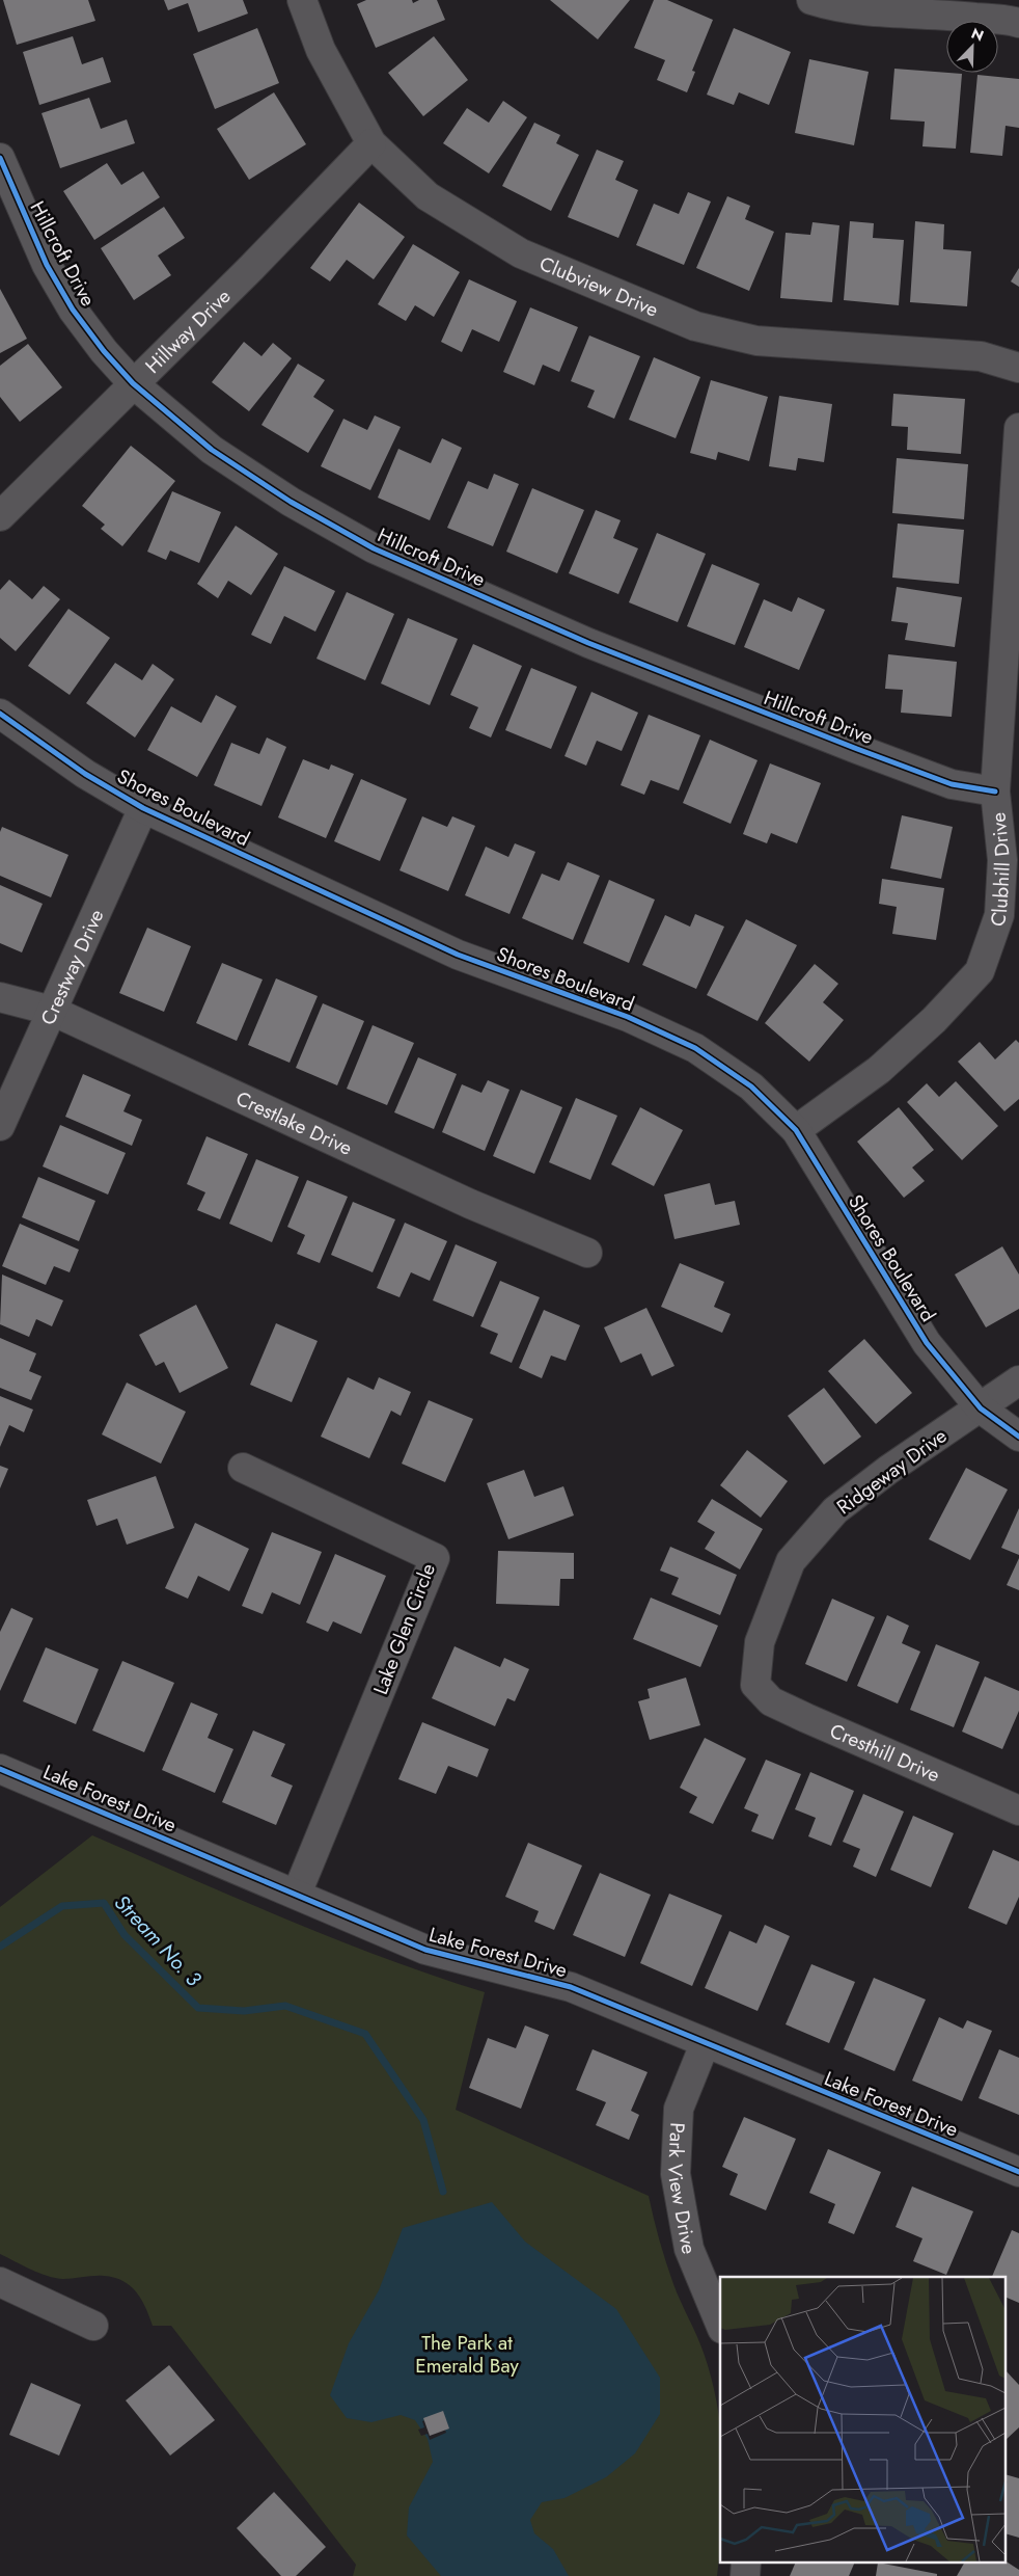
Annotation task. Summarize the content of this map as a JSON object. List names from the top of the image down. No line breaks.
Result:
{"streets":{"street":["Hillcroft Drive","Clubview Drive","Hillway Drive","Shores Boulevard","Clubhill Drive","Crestway Drive","Crestlake Drive","Ridgeway Drive","Lake Glen Circle","Cresthill Drive","Lake Forest Drive","Park View Drive"]},"crossings":[["Hillcroft Drive","Hillway Drive"],["Hillcroft Drive","Clubhill Drive"],["Clubview Drive","Hillway Drive"],["Shores Boulevard","Clubhill Drive"],["Shores Boulevard","Crestway Drive"],["Shores Boulevard","Ridgeway Drive"],["Crestway Drive","Crestlake Drive"],["Ridgeway Drive","Cresthill Drive"],["Lake Glen Circle","Lake Forest Drive"],["Lake Forest Drive","Park View Drive"]],"water":["Stream No. 3"],"parks":["The Park at Emerald Bay"],"north":"top right"}
